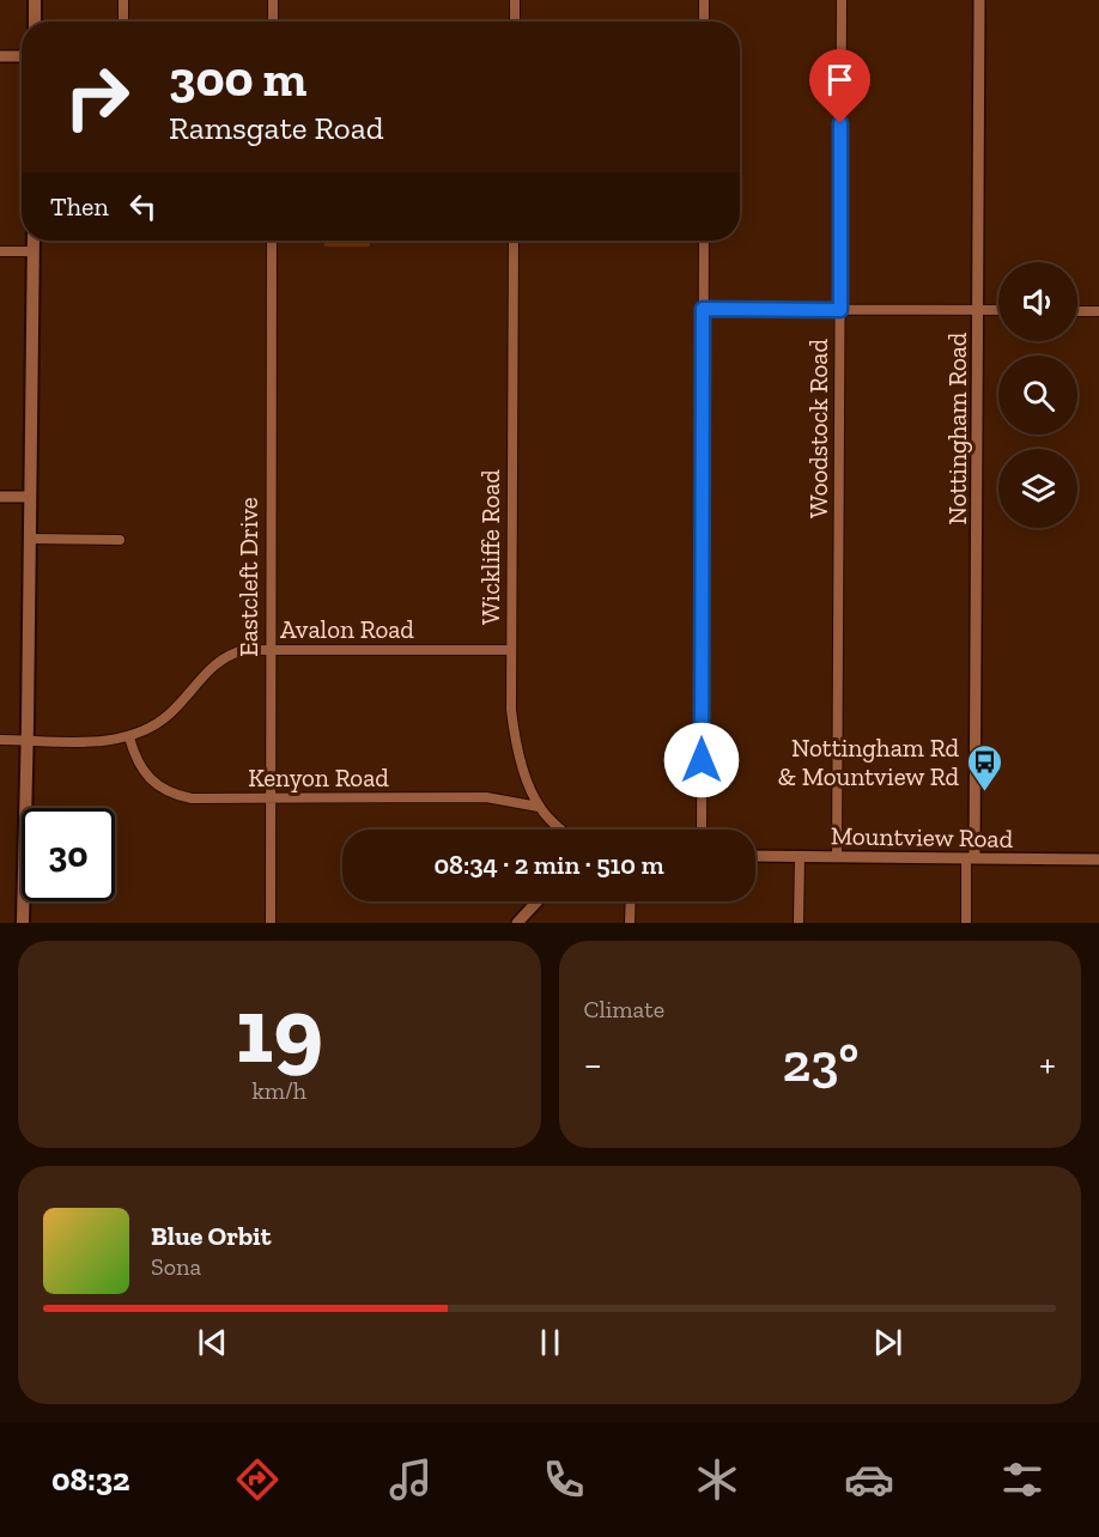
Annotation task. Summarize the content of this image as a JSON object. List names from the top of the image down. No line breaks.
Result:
{"streets":{"street":["Woodstock Road","Nottingham Road","Wickliffe Road","Eastcleft Drive","Avalon Road","Kenyon Road","Mountview Road"]},"crossings":[["Woodstock Road","Mountview Road"],["Nottingham Road","Mountview Road"],["Wickliffe Road","Avalon Road"],["Wickliffe Road","Kenyon Road"],["Eastcleft Drive","Avalon Road"],["Eastcleft Drive","Kenyon Road"],["Avalon Road","Kenyon Road"]],"places":{"bus stop":["Nottingham Rd & Mountview Rd"]},"page":{"turn":["300 m","Ramsgate Road"],"then":"Then","limit":"30","trip":"08:34 · 2 min · 510 m","tile":[["19","km/h"],"Climate"],"heat":["−","23°","+"],"song":["Blue Orbit","Sona"],"tabs":"08:32"}}
